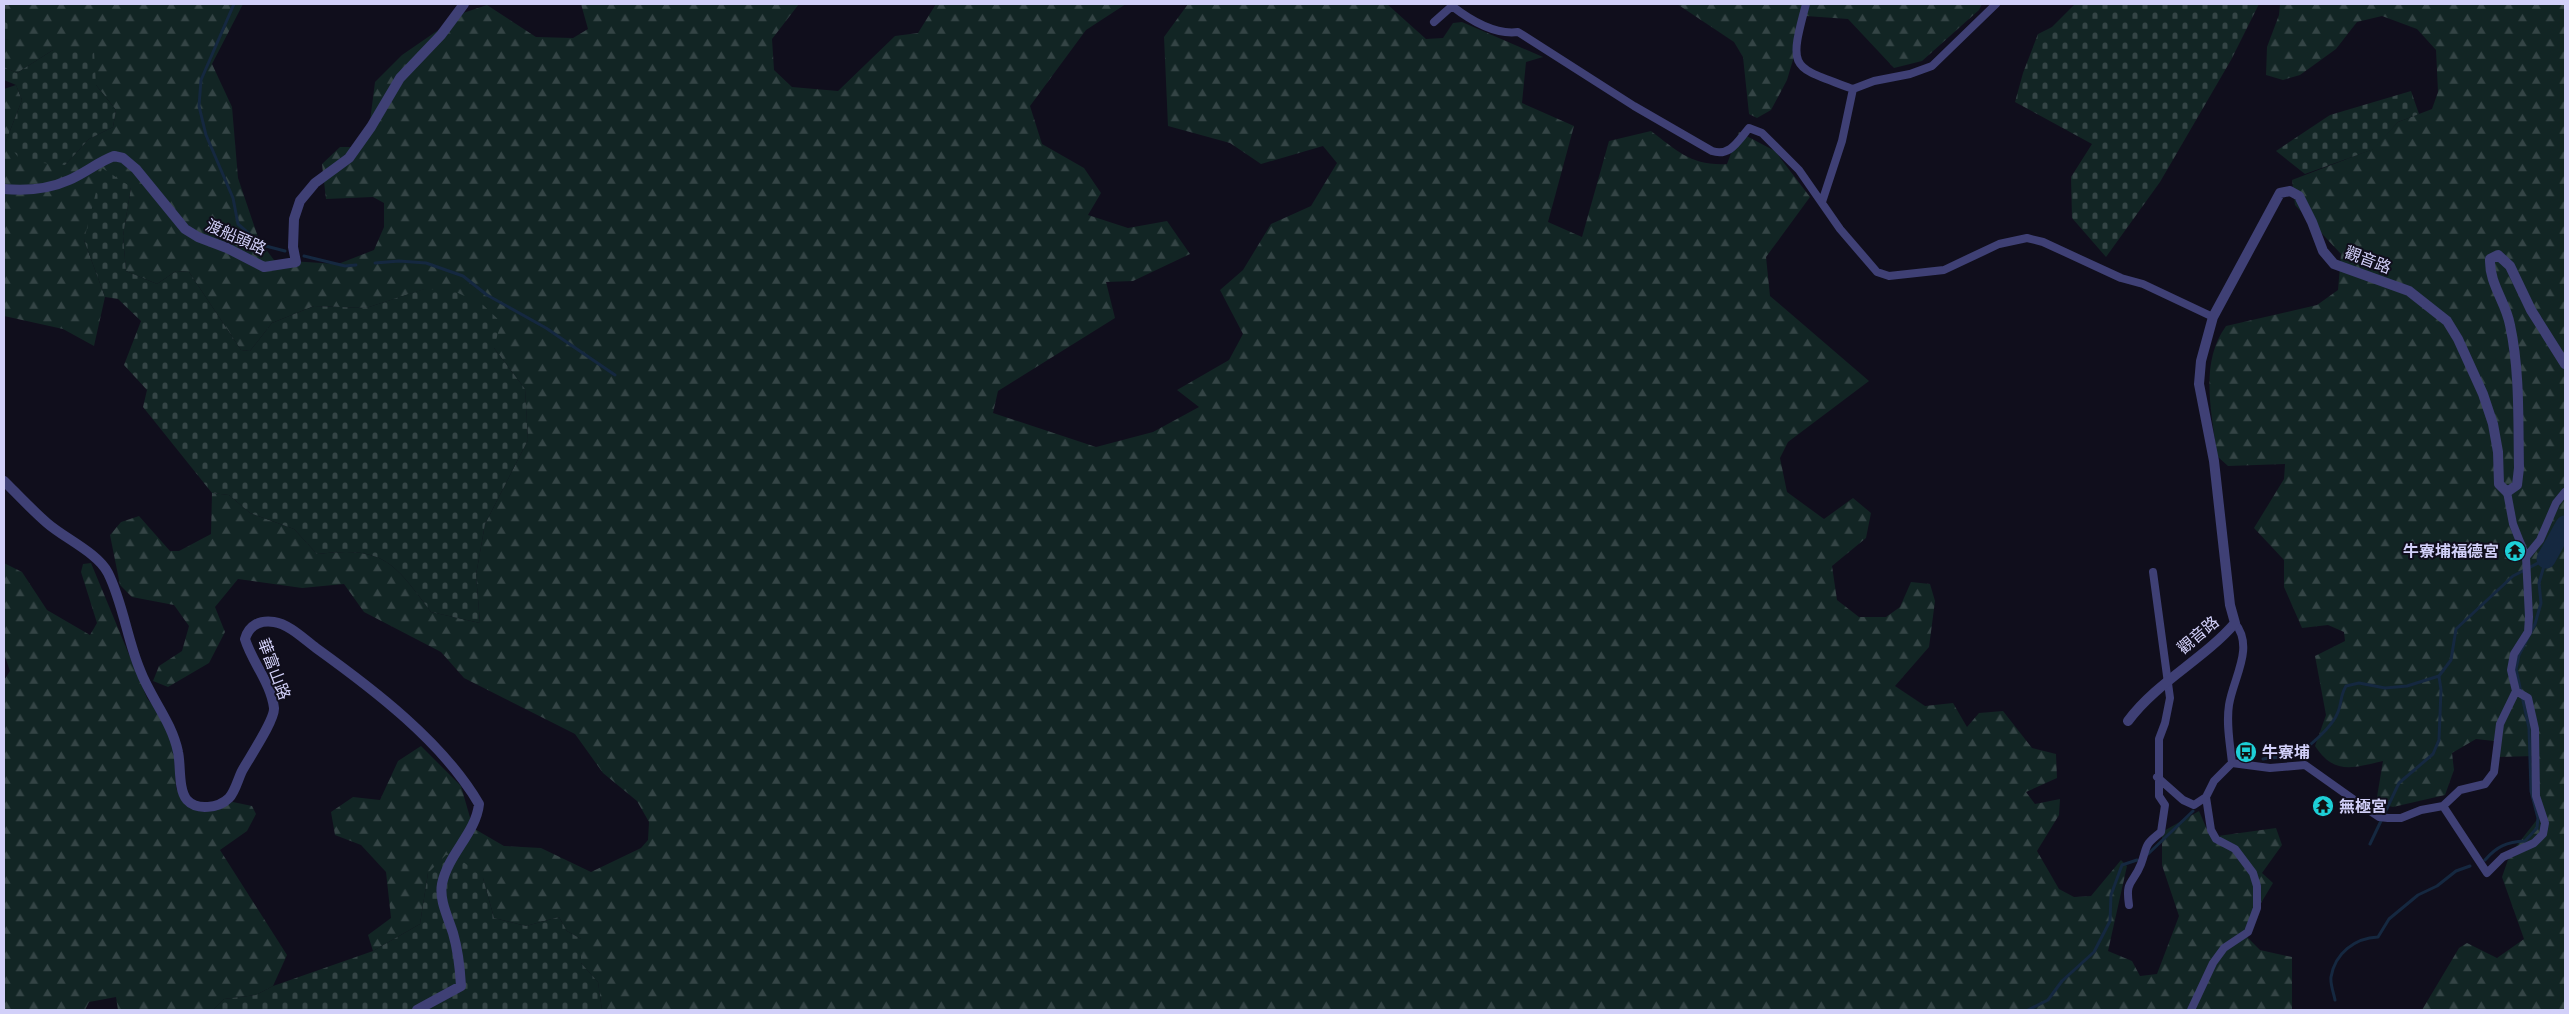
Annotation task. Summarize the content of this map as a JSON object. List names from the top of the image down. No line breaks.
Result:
{"streets":{"street":["渡船頭路","觀音路","華富山路"]},"places":{"temple":["牛寮埔福德宮","無極宮"],"bus stop":["牛寮埔"]}}
